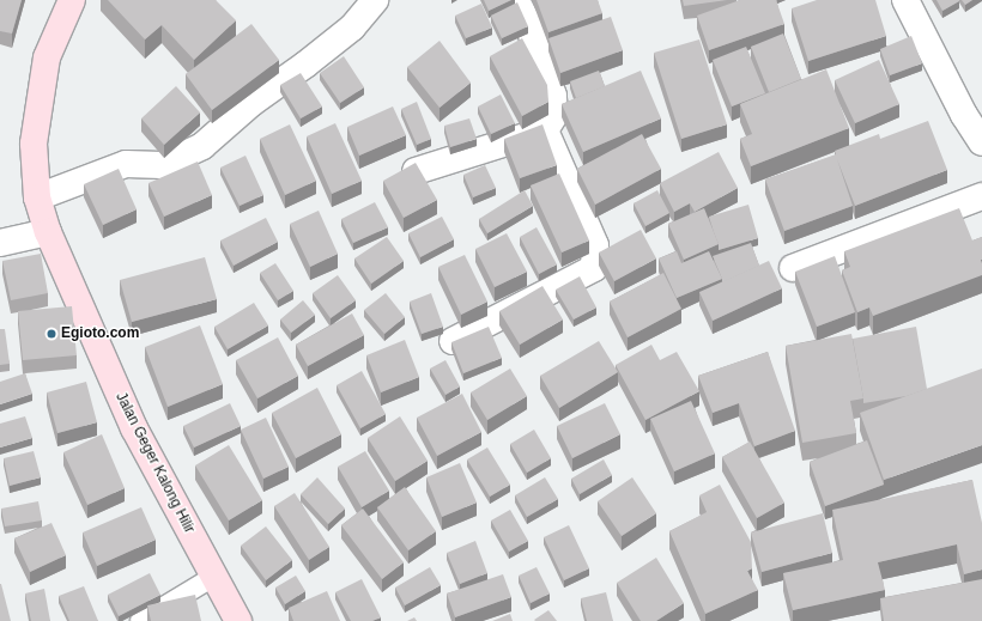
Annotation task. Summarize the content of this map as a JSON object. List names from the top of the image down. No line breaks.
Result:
{"streets":{"main road":["Jalan Geger Kalong Hilir"]},"places":["Egioto.com"]}
